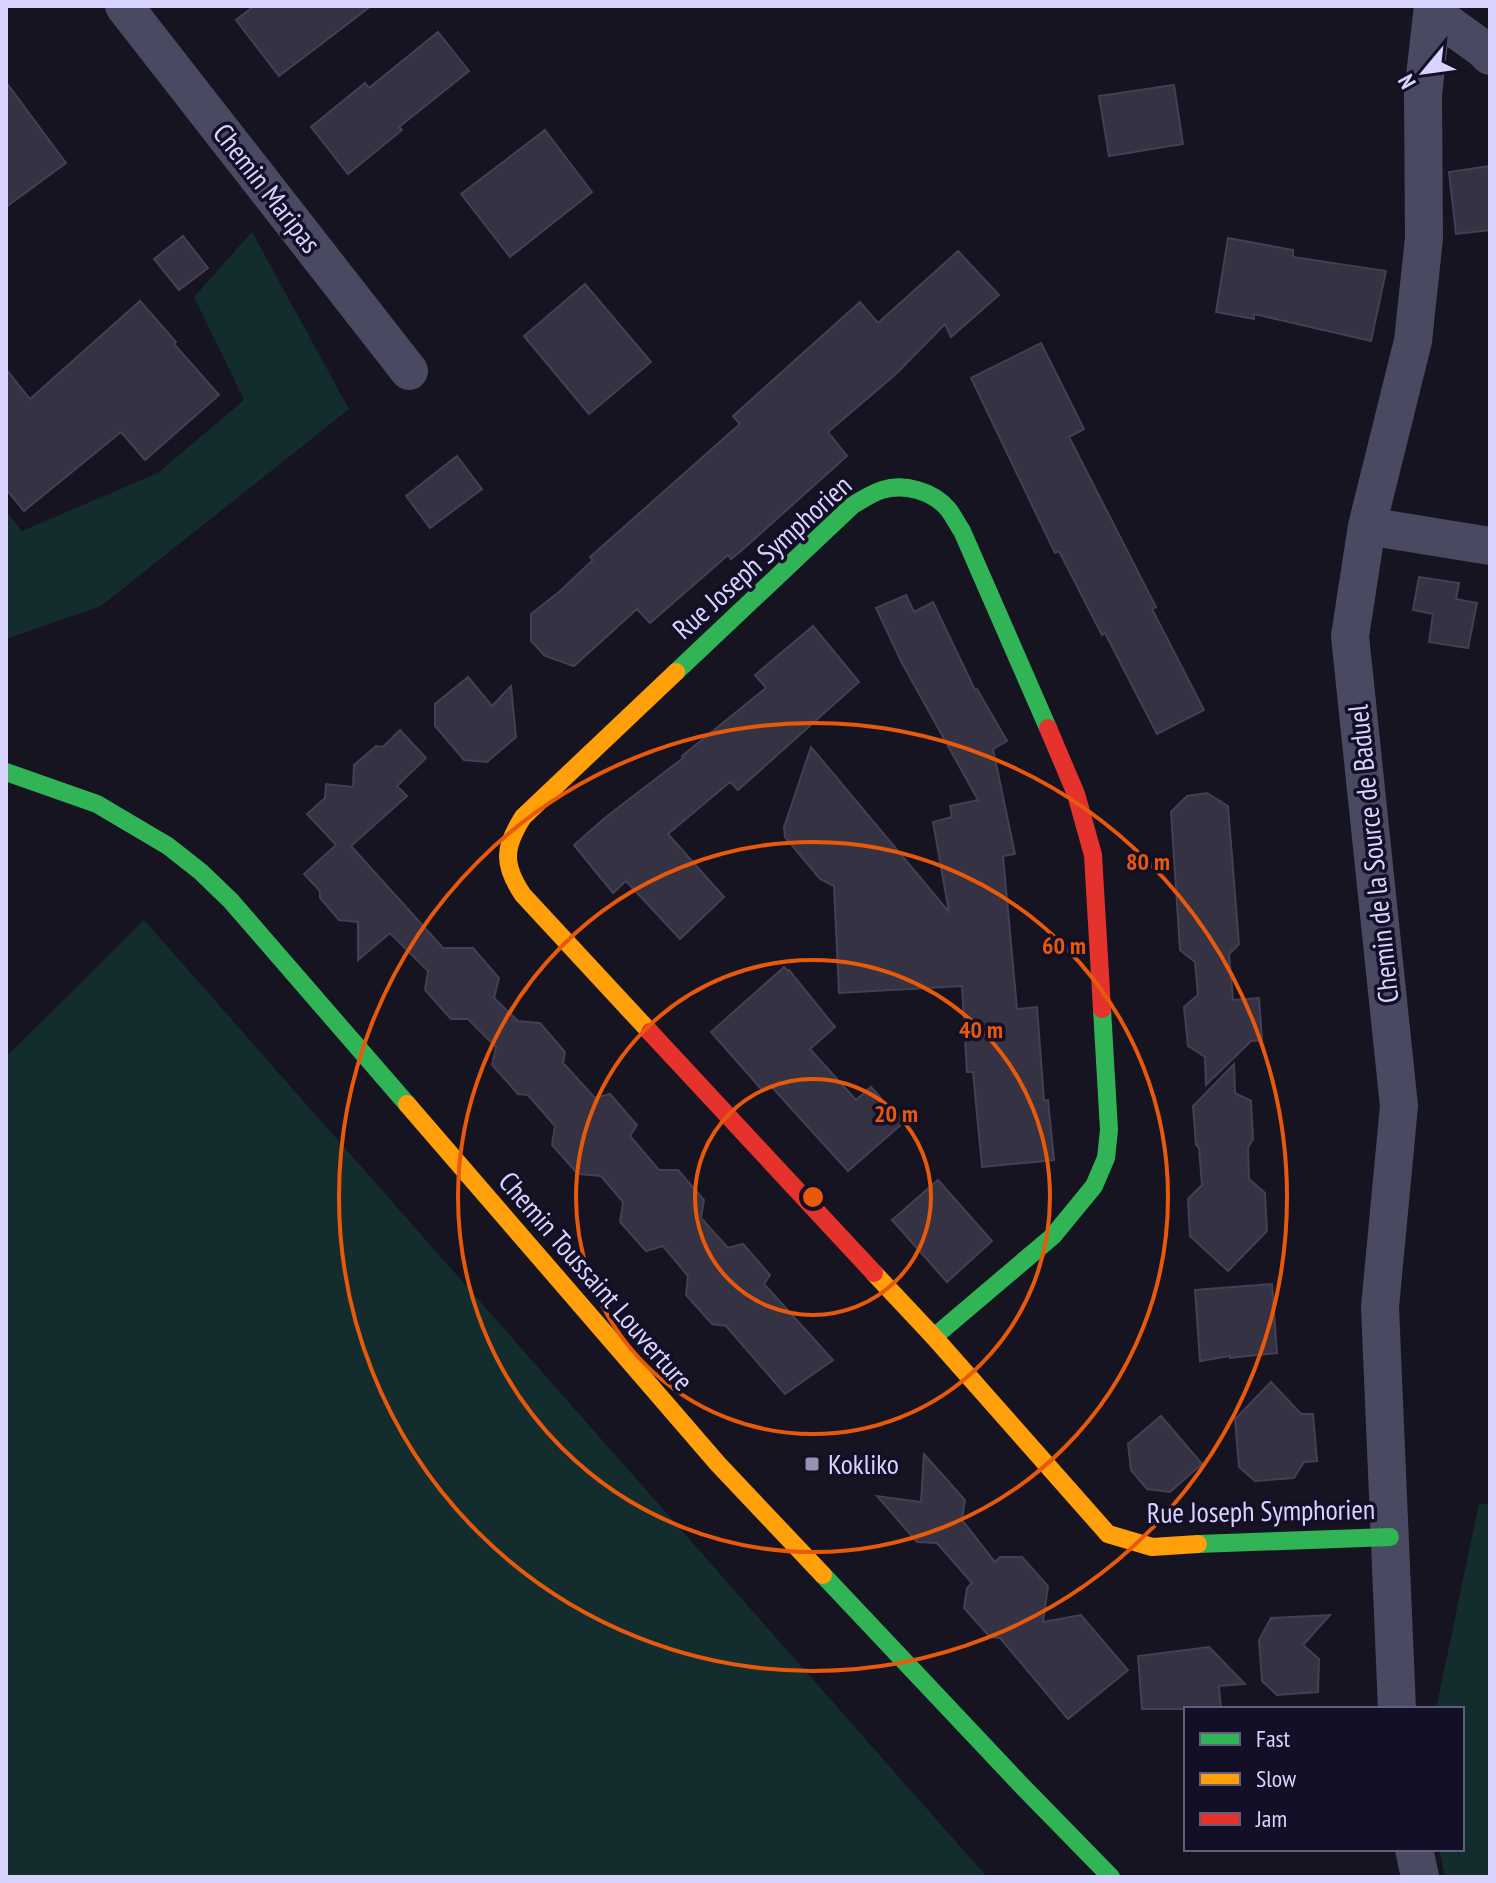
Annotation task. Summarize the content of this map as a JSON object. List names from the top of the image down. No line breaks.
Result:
{"streets":{"street":["Chemin Maripas","Rue Joseph Symphorien","Chemin de la Source de Baduel","Chemin Toussaint Louverture"]},"crossings":[["Rue Joseph Symphorien","Chemin de la Source de Baduel"]],"places":{"transit":["Kokliko"]},"legend":["Fast","Slow","Jam"],"north":"bottom left","rings":["80 m","60 m","40 m","20 m"]}
